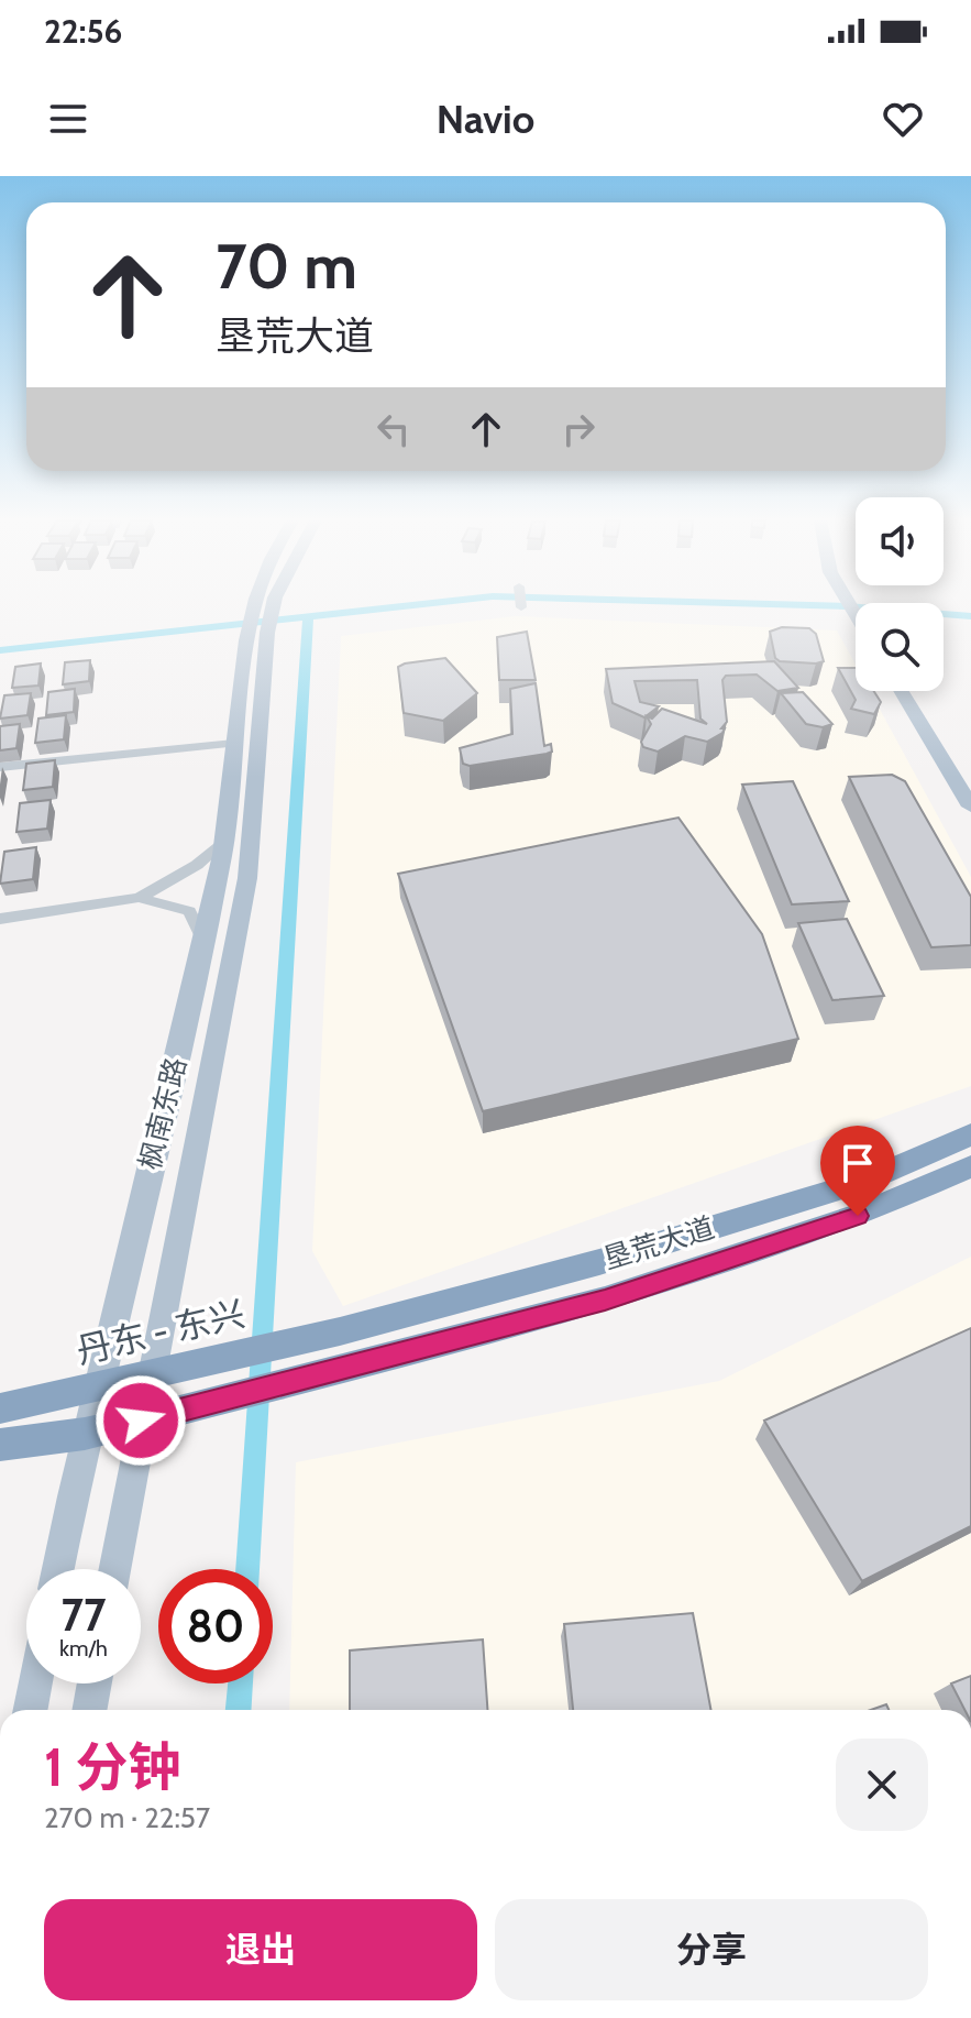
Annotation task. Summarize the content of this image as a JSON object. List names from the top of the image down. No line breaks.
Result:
{"streets":{"highway":["垦荒大道","丹东 - 东兴"],"main road":["枫南东路"]},"crossings":[["枫南东路","垦荒大道"],["枫南东路","丹东 - 东兴"],["垦荒大道","丹东 - 东兴"]],"page":{"status":"22:56","header":"Navio","turn":["70 m","垦荒大道"],"speed":"77 km/h","limit":"80","heading":["1 分钟","270 m · 22:57"],"buttons":["退出","分享"]}}
